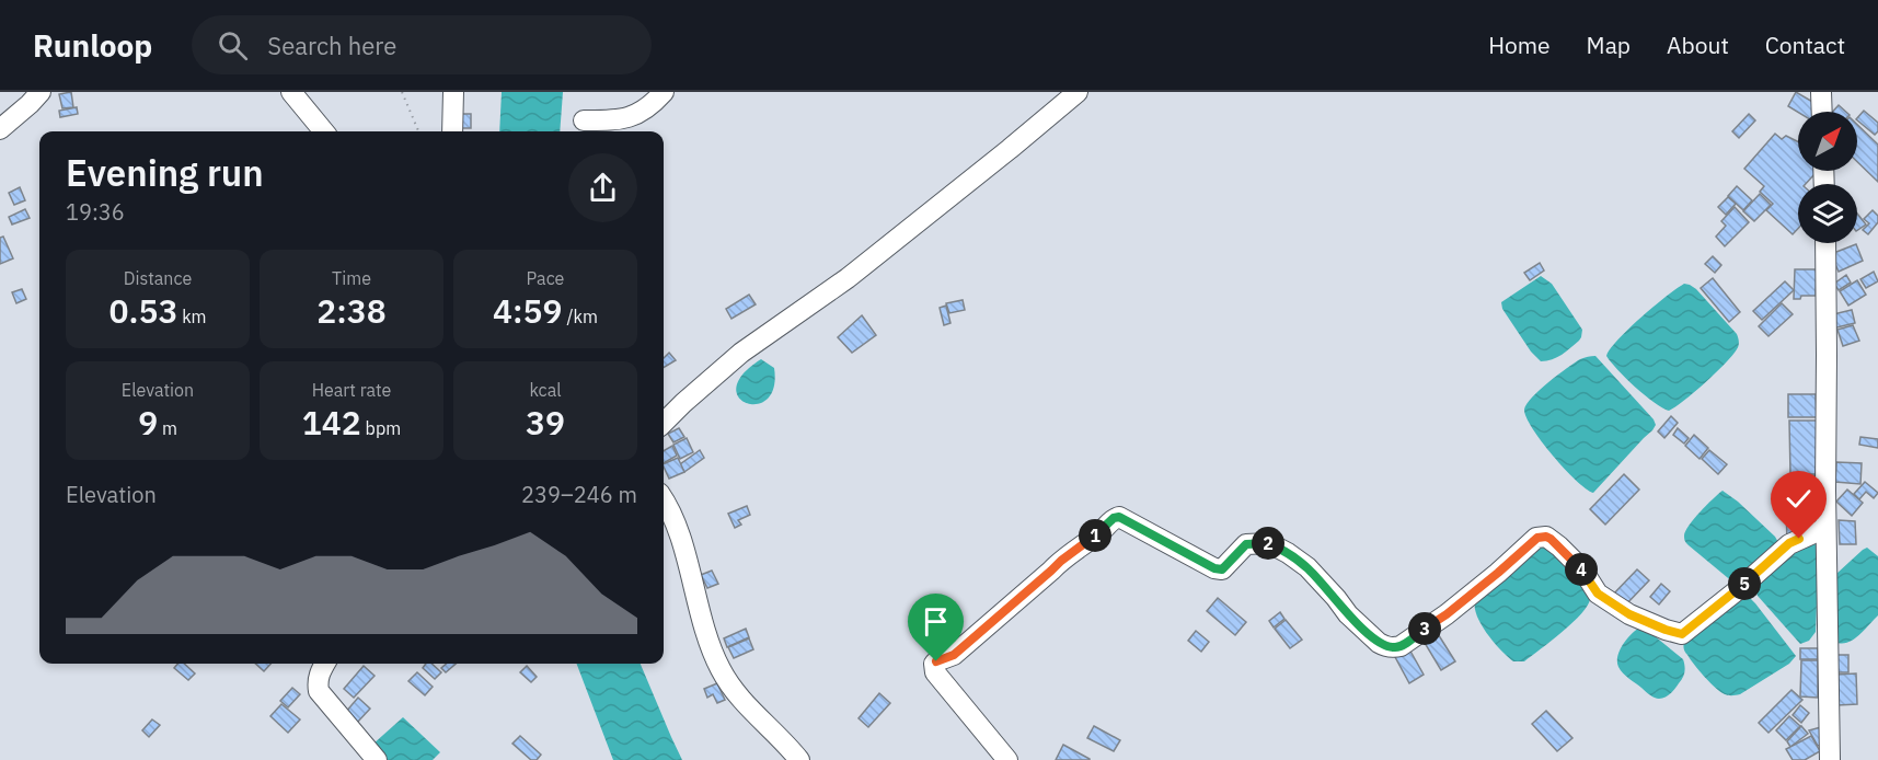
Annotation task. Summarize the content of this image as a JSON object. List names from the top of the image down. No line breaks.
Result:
{"north":"top right","page":{"header":"Runloop","search":"Search here","nav":["Home","Map","About","Contact"],"heading":["Evening run","19:36"],"stats":[["Distance","0.53 km"],["Time","2:38"],["Pace","4:59 /km"],["Elevation","9 m"],["Heart rate","142 bpm"],["kcal","39"]],"chart":["Elevation","239–246 m"],"pins":["1","2","4","5","3"]}}
